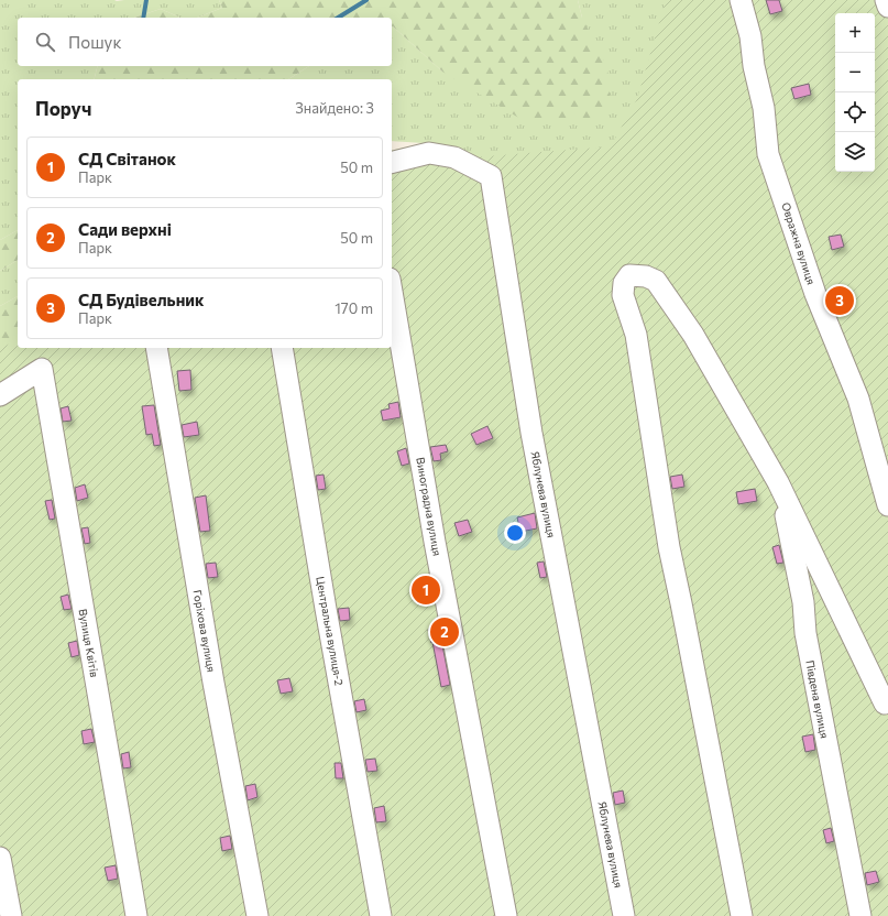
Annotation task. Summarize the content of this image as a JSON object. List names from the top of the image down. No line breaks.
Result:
{"streets":{"lane":["Овражна вулиця","Яблунева вулиця","Виноградна вулиця","Горіхова вулиця","Центральна вулиця-2","Вулиця Квітів","Південа вулиця"]},"page":{"map_buttons":["+","−"],"search":"Пошук","heading":["Поруч","Знайдено: 3"],"list":[{"mark":"1","name":"СД Світанок","note":"Парк","value":"50 m"},{"mark":"2","name":"Сади верхні","note":"Парк","value":"50 m"},{"mark":"3","name":"СД Будівельник","note":"Парк","value":"170 m"}],"pins":["3","1","2"]}}
